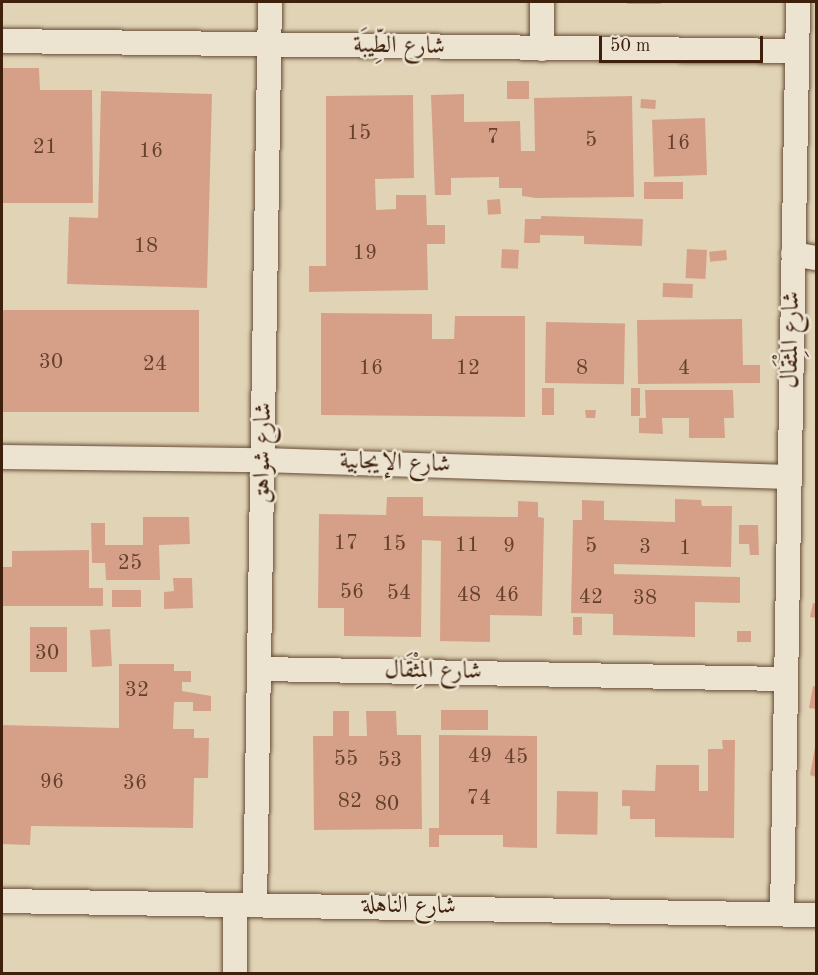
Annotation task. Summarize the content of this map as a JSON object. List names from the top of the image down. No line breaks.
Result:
{"streets":{"street":["شارع الطِّيبَة","شارع المِثْقَال","شارع شواهق","شارع الإيجابية","شارع الناهلة"]},"crossings":[["شارع الطِّيبَة","شارع المِثْقَال"],["شارع الطِّيبَة","شارع شواهق"],["شارع المِثْقَال","شارع شواهق"],["شارع المِثْقَال","شارع الإيجابية"],["شارع المِثْقَال","شارع الناهلة"],["شارع شواهق","شارع الإيجابية"],["شارع شواهق","شارع الناهلة"]],"house_numbers":["15","7","5","16","21","16","18","19","30","24","16","12","8","4","17","15","11","9","5","3","1","25","56","54","48","46","42","38","30","32","49","45","55","53","96","36","74","82","80"],"scale_bar":"50 m"}
